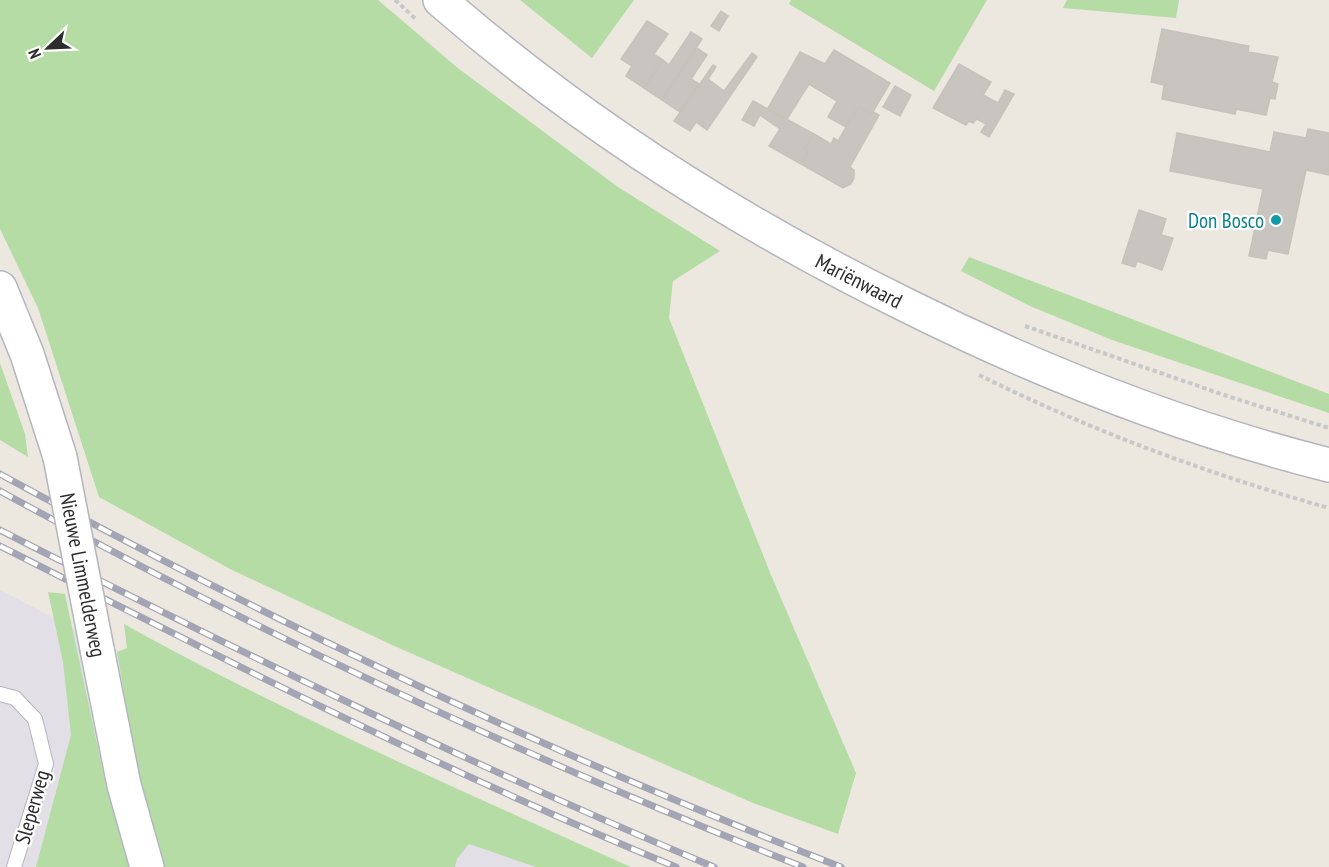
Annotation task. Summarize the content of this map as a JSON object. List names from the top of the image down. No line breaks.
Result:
{"streets":{"street":["Mariënwaard","Nieuwe Limmelderweg"],"lane":["Sleperweg"]},"places":["Don Bosco"],"north":"bottom left"}
